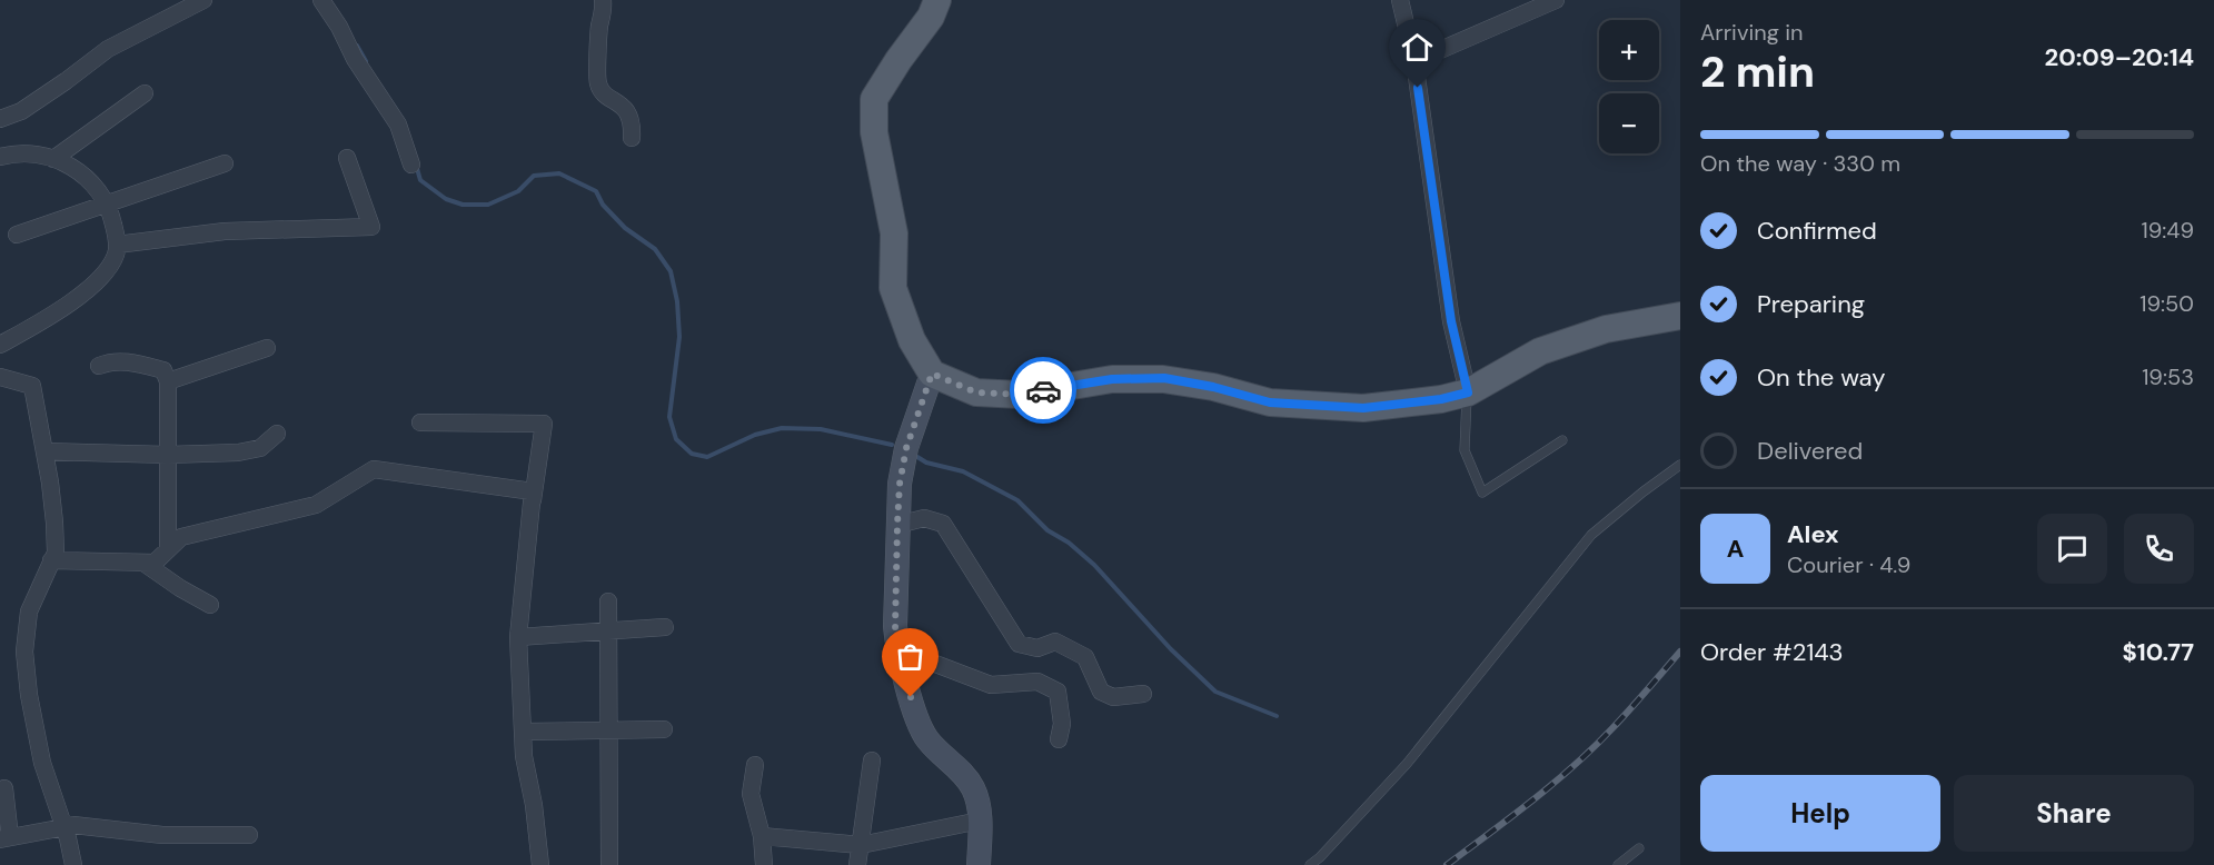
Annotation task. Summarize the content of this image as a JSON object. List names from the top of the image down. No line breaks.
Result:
{"page":{"heading":["2 min","Arriving in","20:09–20:14"],"panel":["Alex","Courier · 4.9","Order #2143","$10.77"],"map_buttons":["+","−"],"bar":"On the way · 330 m","list":[["Confirmed","19:49"],["Preparing","19:50"],["On the way","19:53"],"Delivered"],"round":"A","buttons":["Help","Share"]}}
